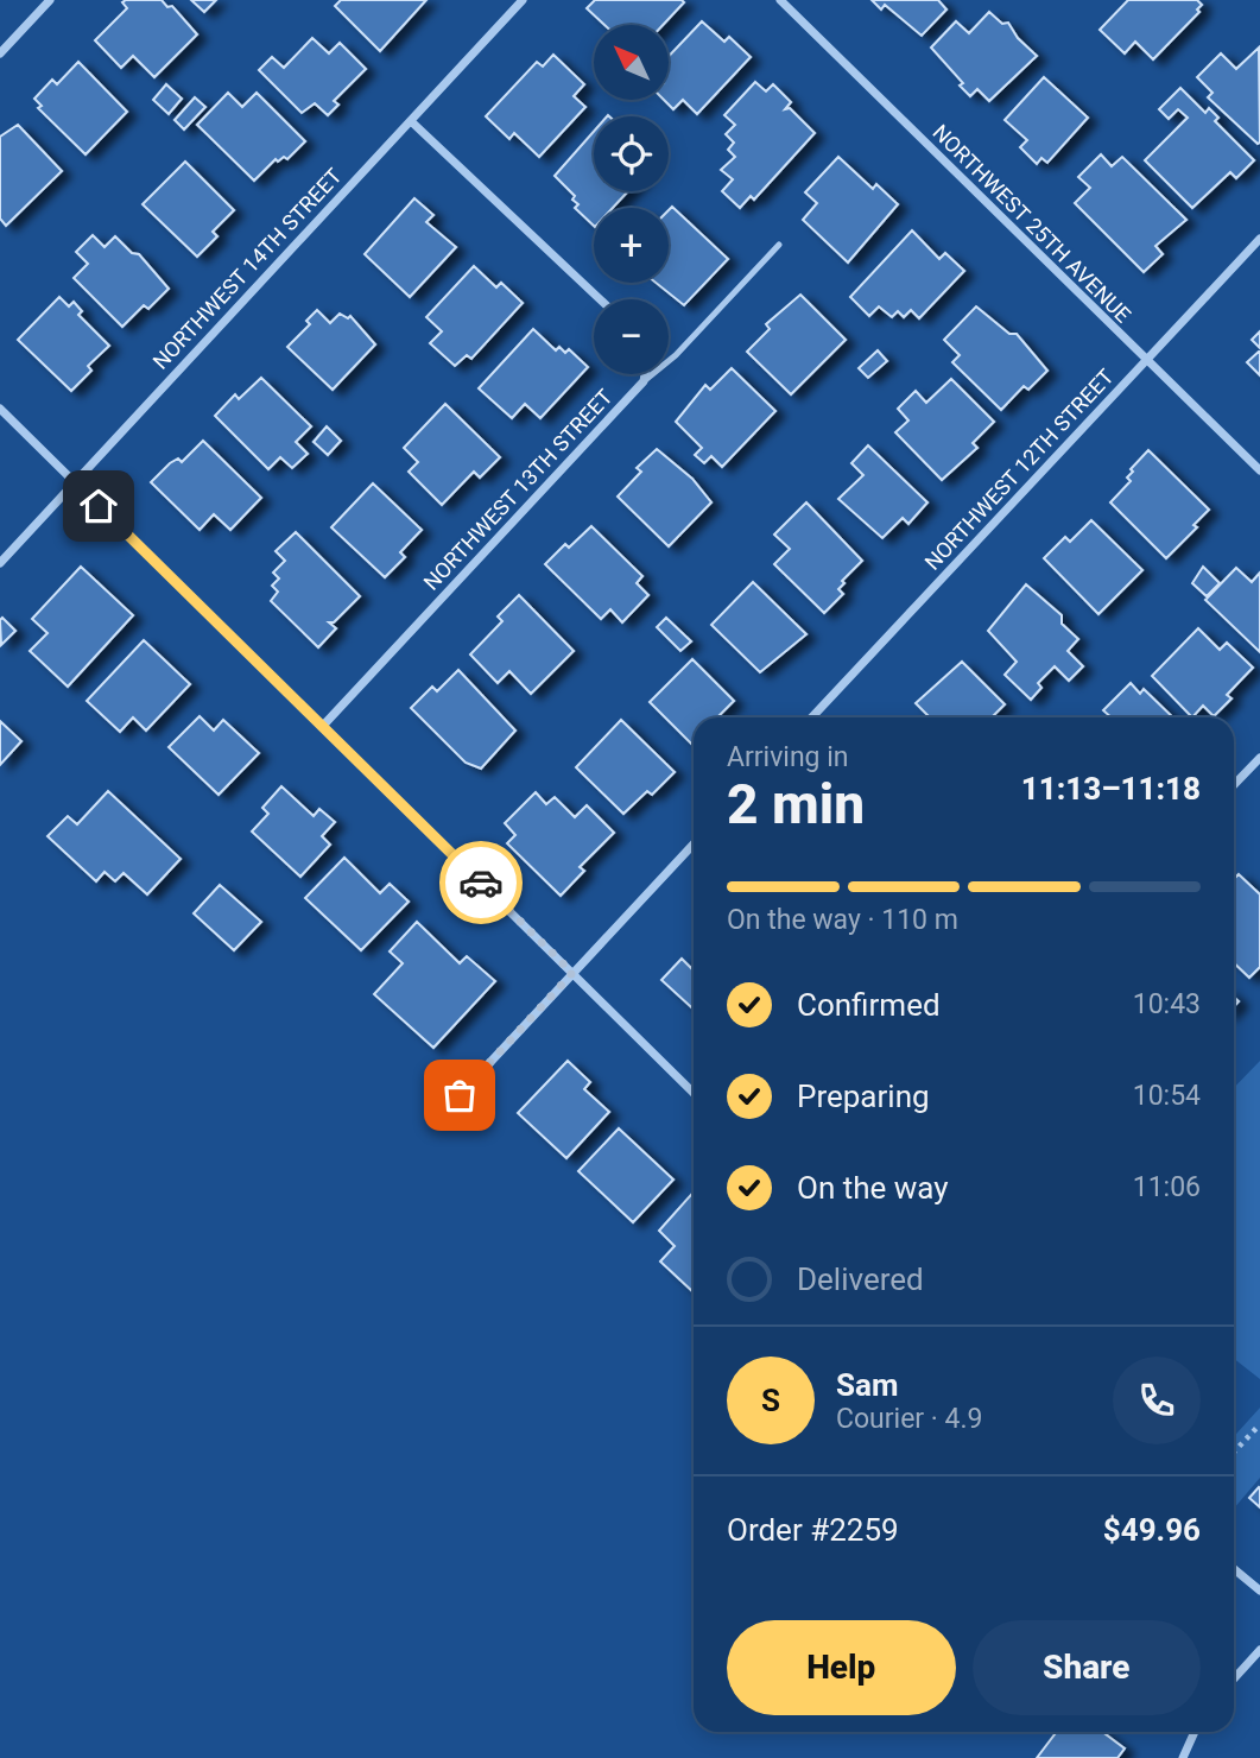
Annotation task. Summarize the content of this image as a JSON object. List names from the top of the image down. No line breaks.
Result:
{"streets":{"street":["NORTHWEST 25TH AVENUE","NORTHWEST 14TH STREET","NORTHWEST 12TH STREET","NORTHWEST 13TH STREET"]},"crossings":[["NORTHWEST 25TH AVENUE","NORTHWEST 12TH STREET"]],"north":"top left","page":{"map_buttons":["+","−"],"heading":["2 min","Arriving in","11:13–11:18"],"panel":["Sam","Courier · 4.9","Order #2259","$49.96"],"bar":"On the way · 110 m","list":[["Confirmed","10:43"],["Preparing","10:54"],["On the way","11:06"],"Delivered"],"round":"S","buttons":["Help","Share"]}}
